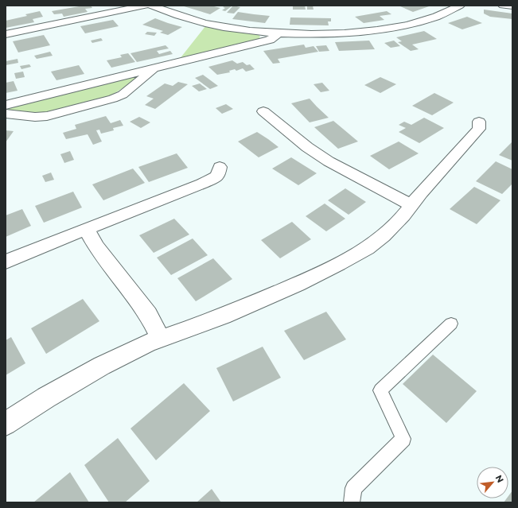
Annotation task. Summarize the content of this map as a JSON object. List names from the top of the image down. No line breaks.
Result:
{"north":"top right"}
